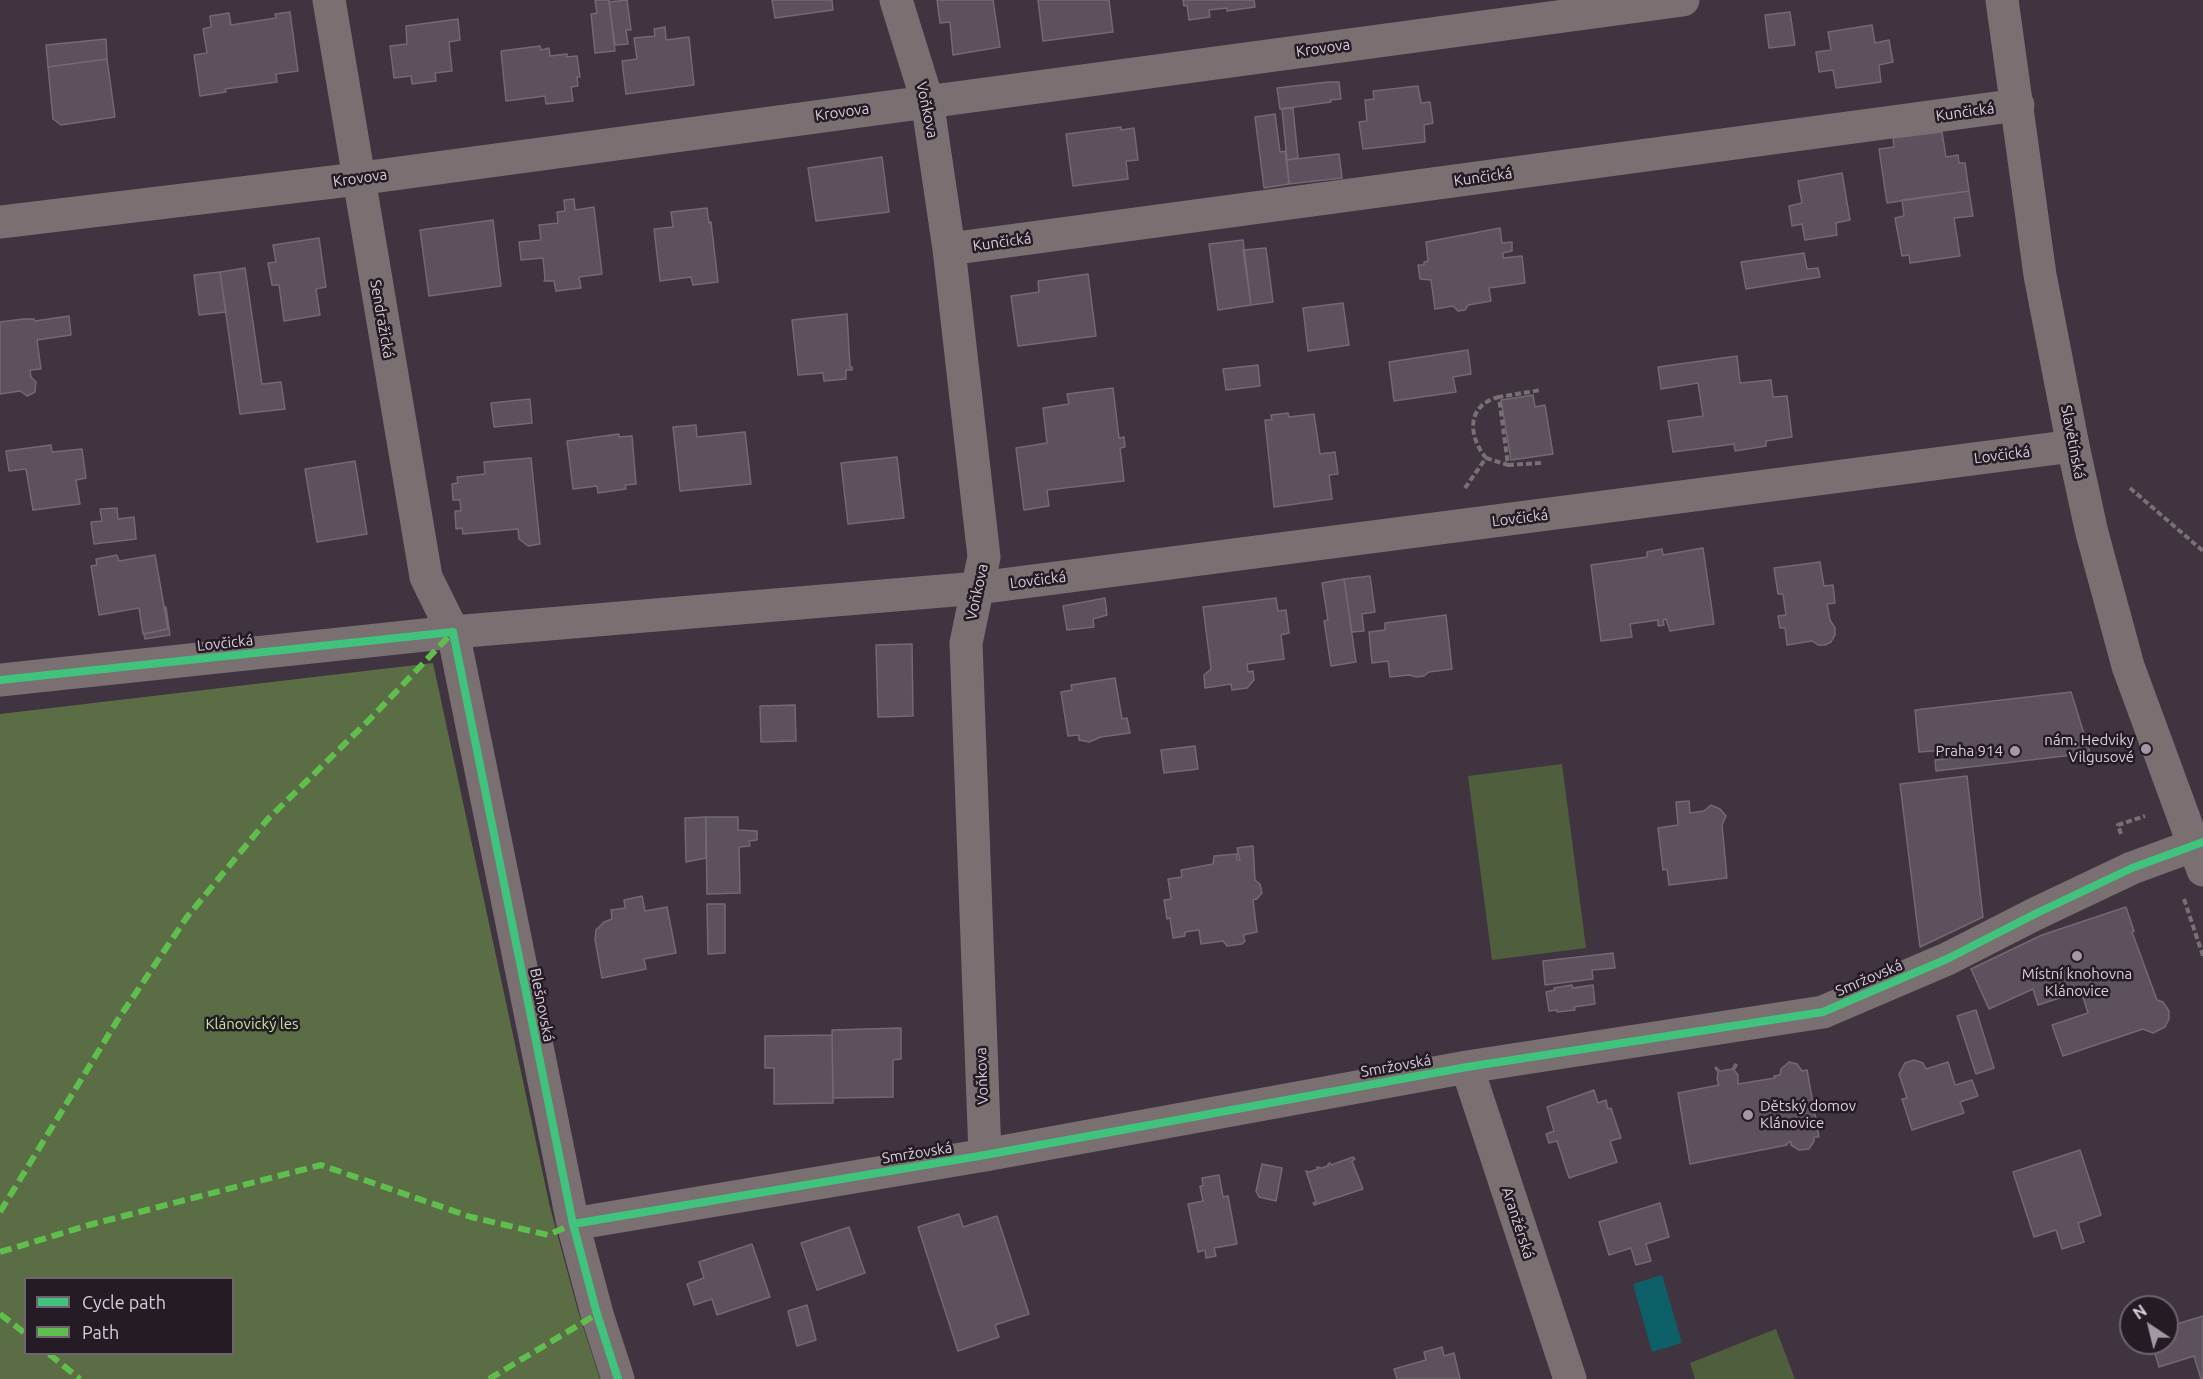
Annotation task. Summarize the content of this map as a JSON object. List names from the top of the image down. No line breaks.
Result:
{"streets":{"street":["Krovova","Voňkova","Kunčická","Sendražická","Slavětínská","Lovčická","Smržovská","Blešnovská","Aranžérská"]},"crossings":[["Krovova","Voňkova"],["Krovova","Sendražická"],["Voňkova","Kunčická"],["Voňkova","Lovčická"],["Voňkova","Smržovská"],["Kunčická","Slavětínská"],["Sendražická","Lovčická"],["Sendražická","Blešnovská"],["Slavětínská","Lovčická"],["Slavětínská","Smržovská"],["Lovčická","Blešnovská"],["Smržovská","Blešnovská"],["Smržovská","Aranžérská"]],"parks":["Klánovický les"],"places":["nám. Hedviky Vilgusové","Praha 914","Místní knohovna Klánovice","Dětský domov Klánovice"],"legend":["Cycle path","Path"],"north":"top left"}
